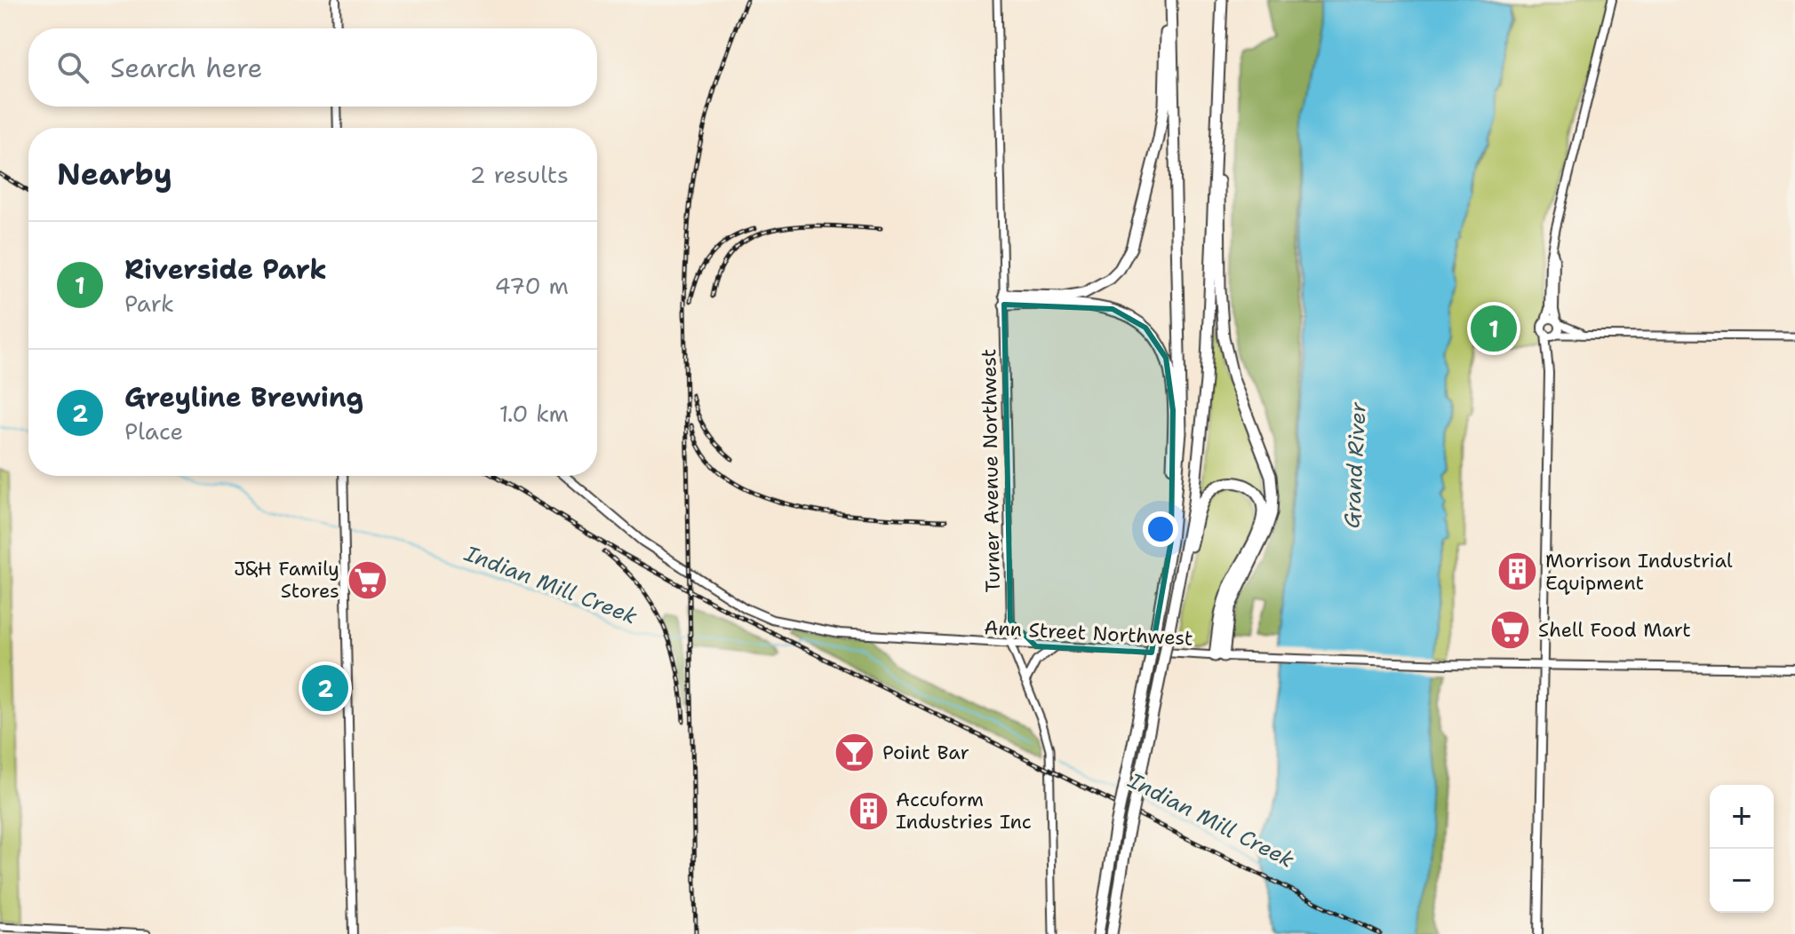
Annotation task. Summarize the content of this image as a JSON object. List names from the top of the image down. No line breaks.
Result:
{"streets":{"main road":["Ann Street Northwest"],"street":["Turner Avenue Northwest"]},"crossings":[["Turner Avenue Northwest","Ann Street Northwest"]],"water":["Grand River","Indian Mill Creek"],"places":{"building":["Morrison Industrial Equipment","Accuform Industries Inc"],"supermarket":["J&H Family Stores","Shell Food Mart"],"bar":["Point Bar"]},"page":{"search":"Search here","heading":["Nearby","2 results"],"list":[{"mark":"1","name":"Riverside Park","note":"Park","value":"470 m"},{"mark":"2","name":"Greyline Brewing","note":"Place","value":"1.0 km"}],"pins":["1","2"],"map_buttons":["+","−"]}}
